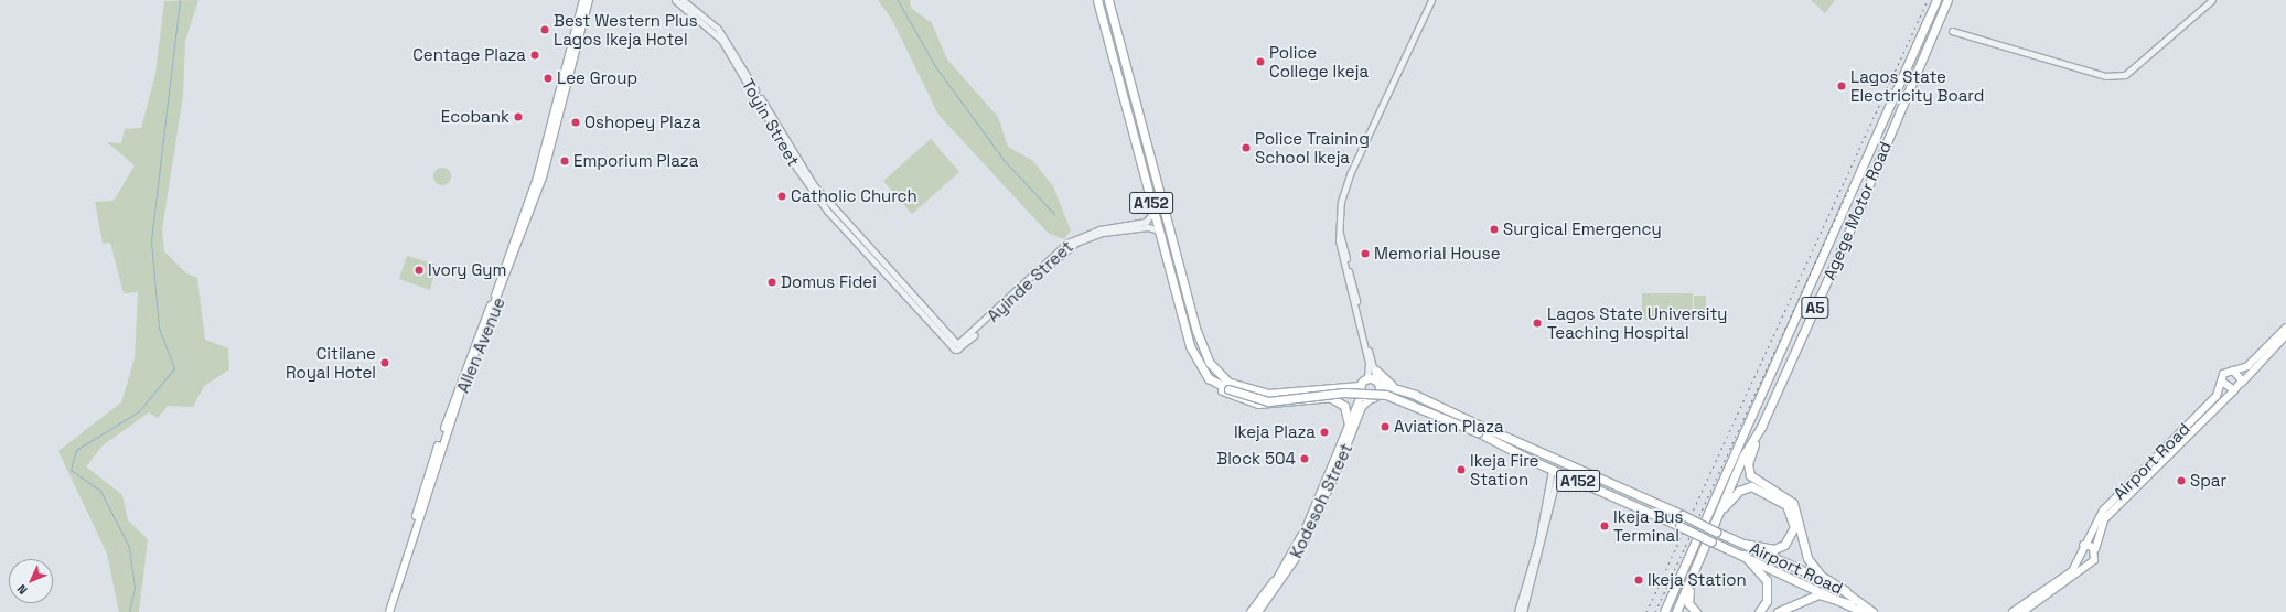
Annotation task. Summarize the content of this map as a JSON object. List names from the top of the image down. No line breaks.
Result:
{"streets":{"main road":["A152","Agege Motor Road","A5","Allen Avenue","Airport Road","Kodesoh Street"],"street":["Toyin Street","Ayinde Street"]},"crossings":[["Toyin Street","Ayinde Street"],["A152","Ayinde Street"],["A152","Airport Road"]],"places":["Best Western Plus Lagos Ikeja Hotel","Centage Plaza","Police College Ikeja","Lee Group","Lagos State Electricity Board","Ecobank","Oshopey Plaza","Police Training School Ikeja","Emporium Plaza","Catholic Church","Surgical Emergency","Memorial House","Ivory Gym","Domus Fidei","Lagos State University Teaching Hospital","Citilane Royal Hotel","Aviation Plaza","Ikeja Plaza","Block 504","Ikeja Fire Station","Spar","Ikeja Bus Terminal","Ikeja Station"],"north":"bottom left"}
